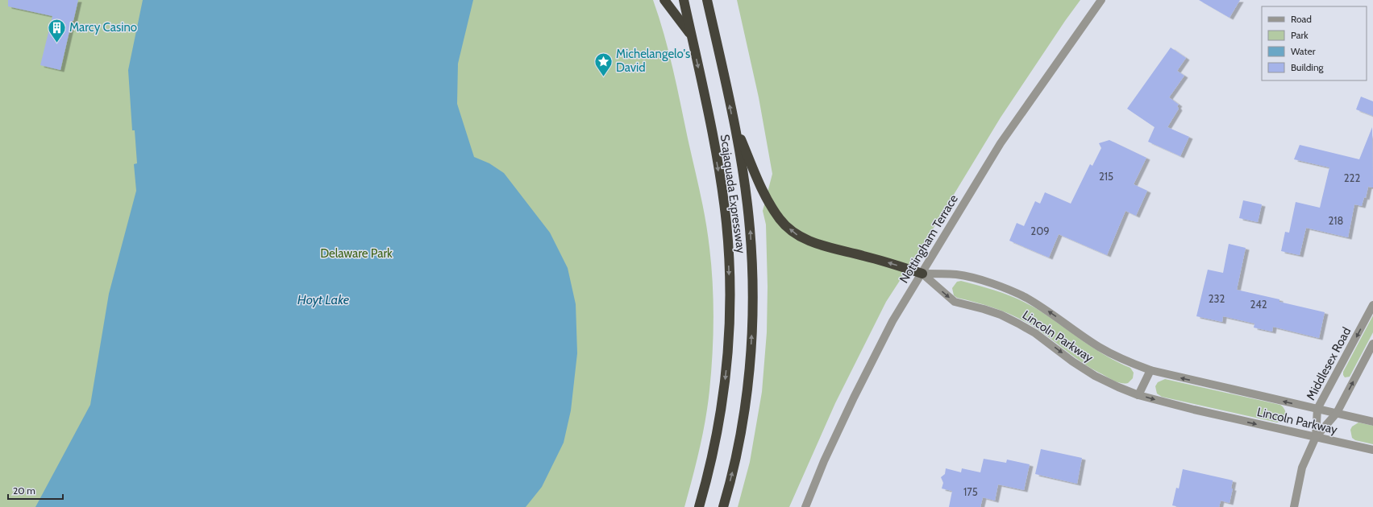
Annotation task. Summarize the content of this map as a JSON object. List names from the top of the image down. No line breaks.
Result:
{"streets":{"highway":["Scajaquada Expressway"],"street":["Nottingham Terrace","Lincoln Parkway","Middlesex Road"]},"crossings":[["Nottingham Terrace","Lincoln Parkway"],["Lincoln Parkway","Middlesex Road"]],"water":["Hoyt Lake"],"parks":["Delaware Park"],"places":{"building":["Marcy Casino"],"place":["Michelangelo's David"]},"house_numbers":["215","222","218","209","232","242","175"],"legend":["Road","Park","Water","Building"],"scale_bar":"20 m"}
